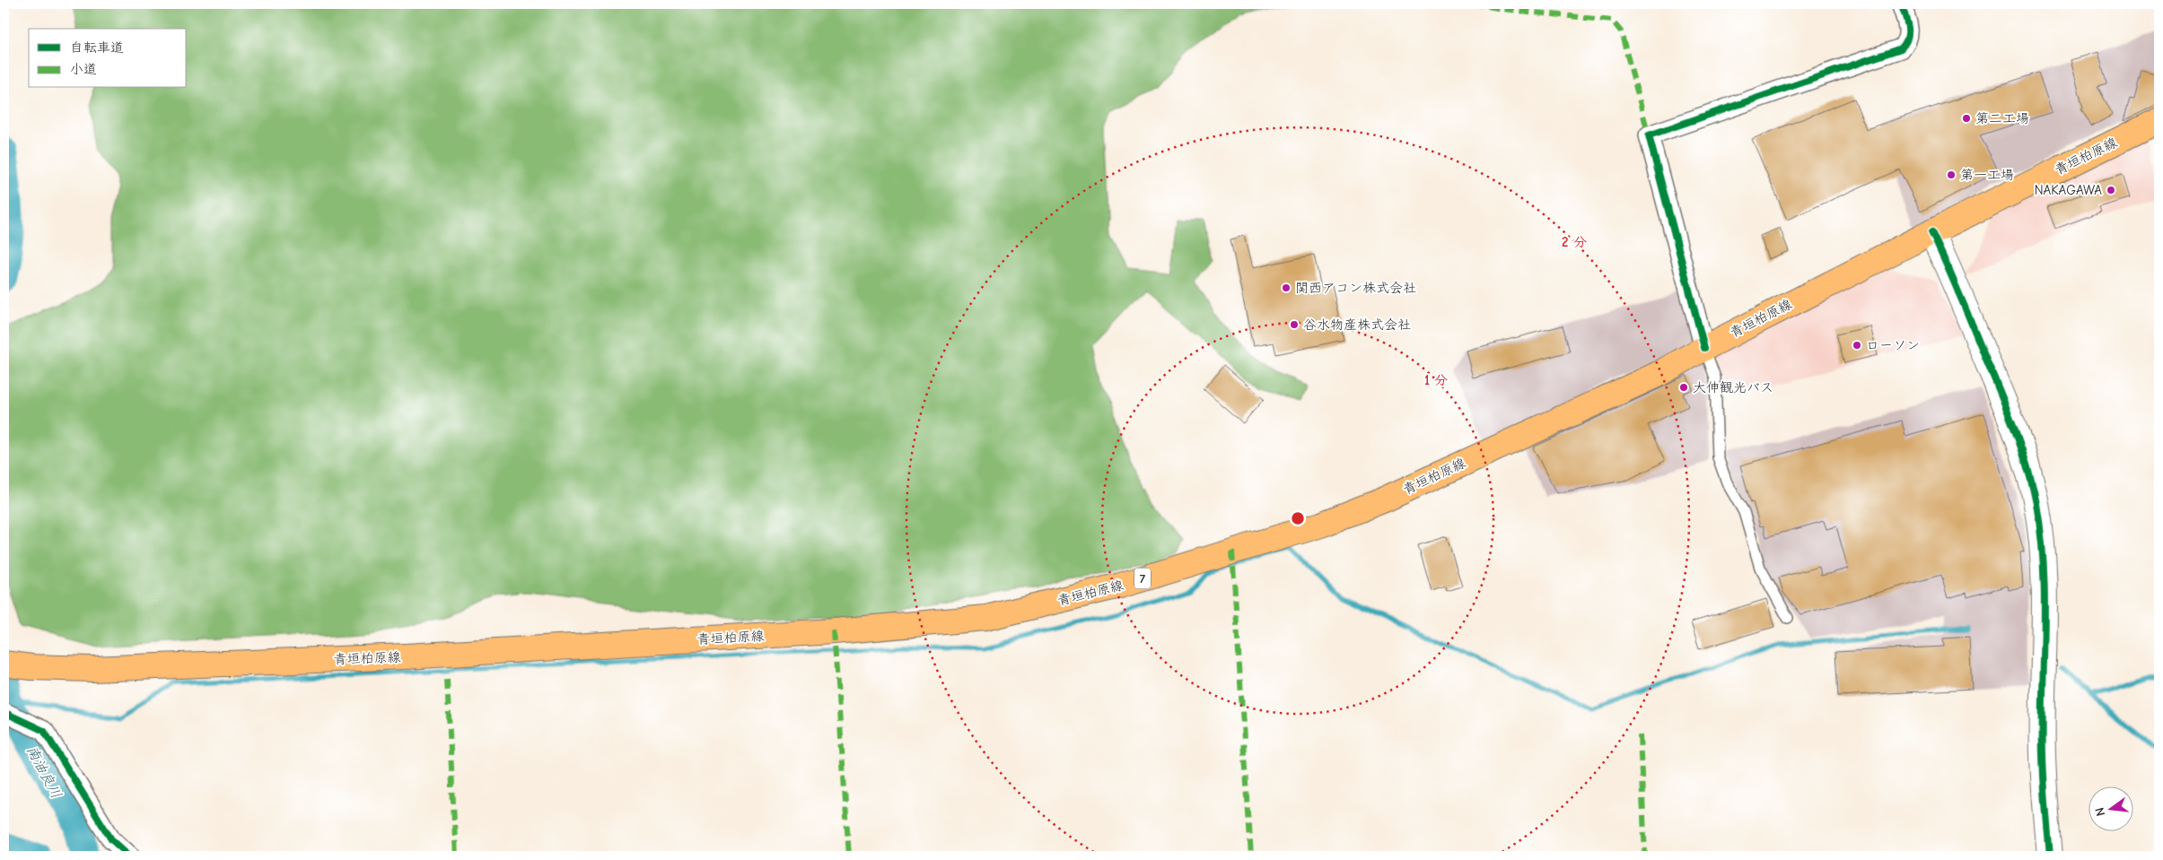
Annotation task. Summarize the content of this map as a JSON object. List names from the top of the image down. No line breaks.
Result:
{"streets":{"main road":["青垣柏原線","7"]},"water":["南油良川"],"places":["第二工場","第一工場","NAKAGAWA","関西アコン株式会社","谷水物産株式会社","ローソン","大伸観光バス"],"legend":["自転車道","小道"],"north":"left","rings":["2 分","1 分"]}
